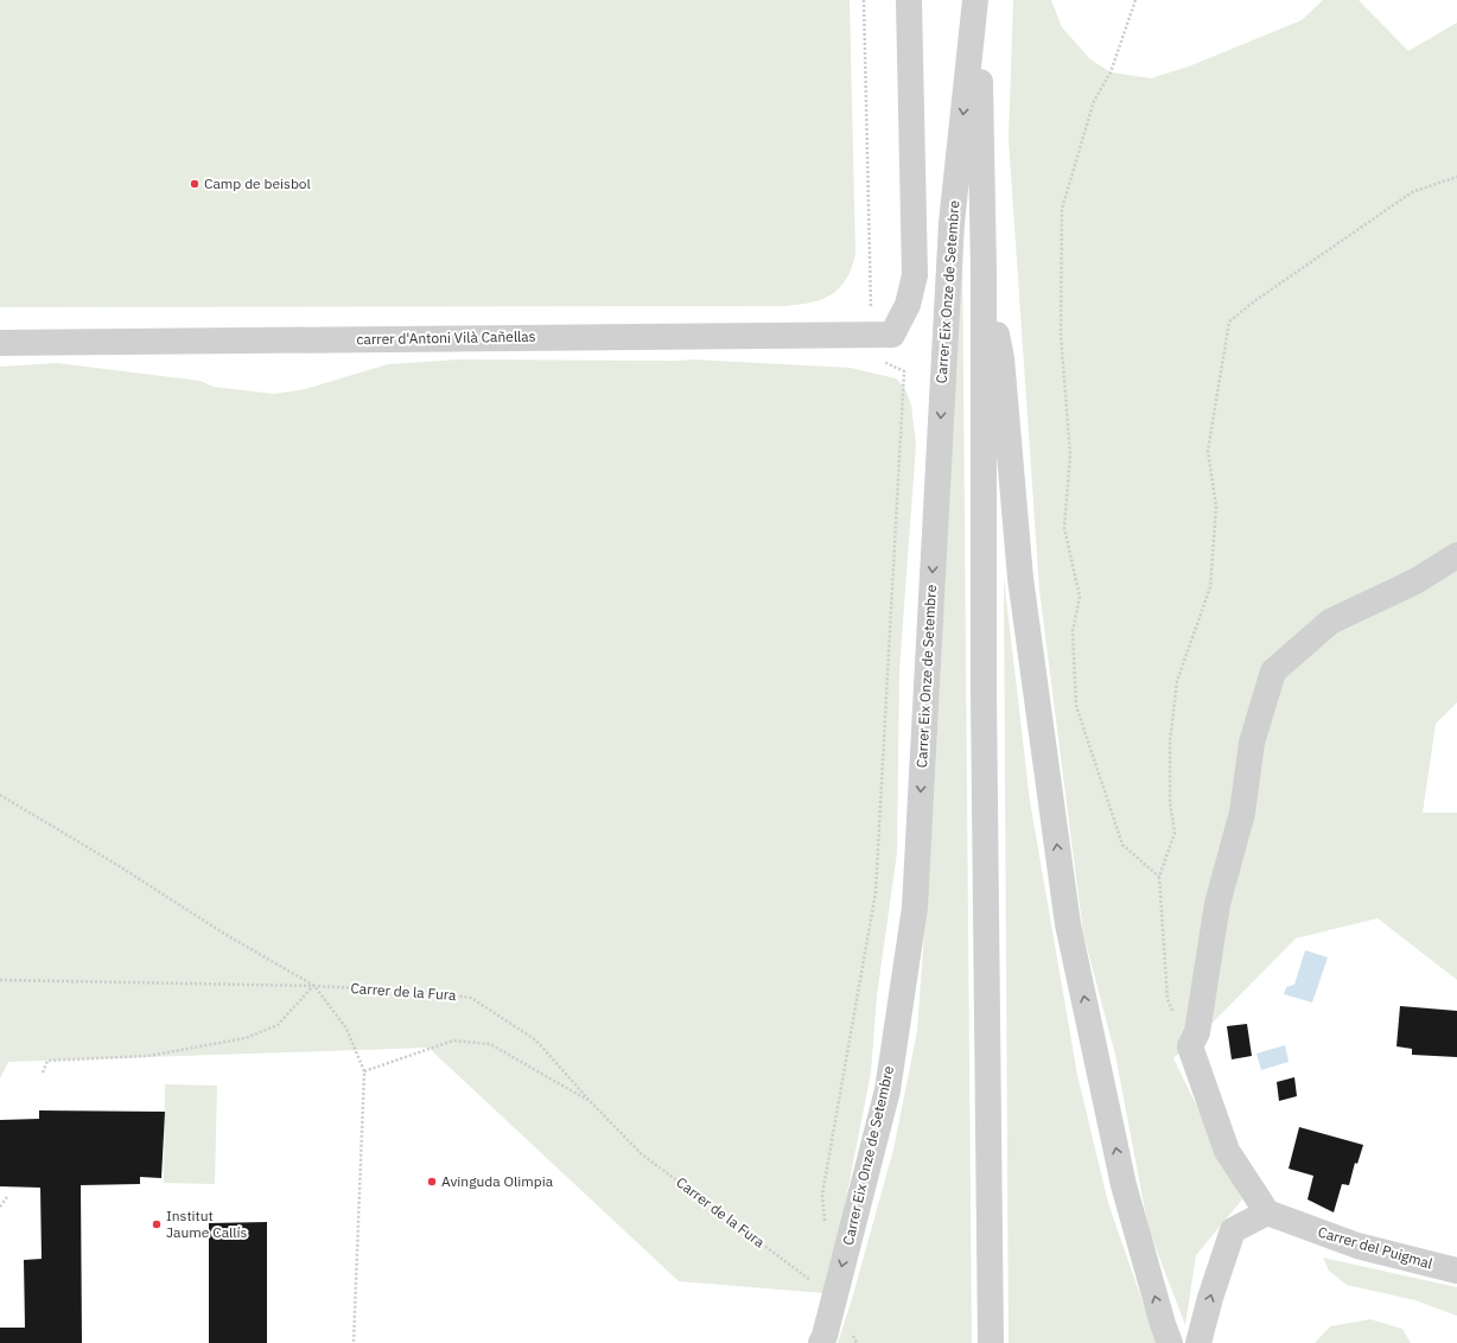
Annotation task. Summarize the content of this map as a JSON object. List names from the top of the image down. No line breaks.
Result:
{"streets":{"street":["Carrer Eix Onze de Setembre","carrer d'Antoni Vilà Cañellas","Carrer del Puigmal"],"path":["Carrer de la Fura"]},"places":["Camp de beisbol","Avinguda Olimpia","Institut Jaume Callís"]}
